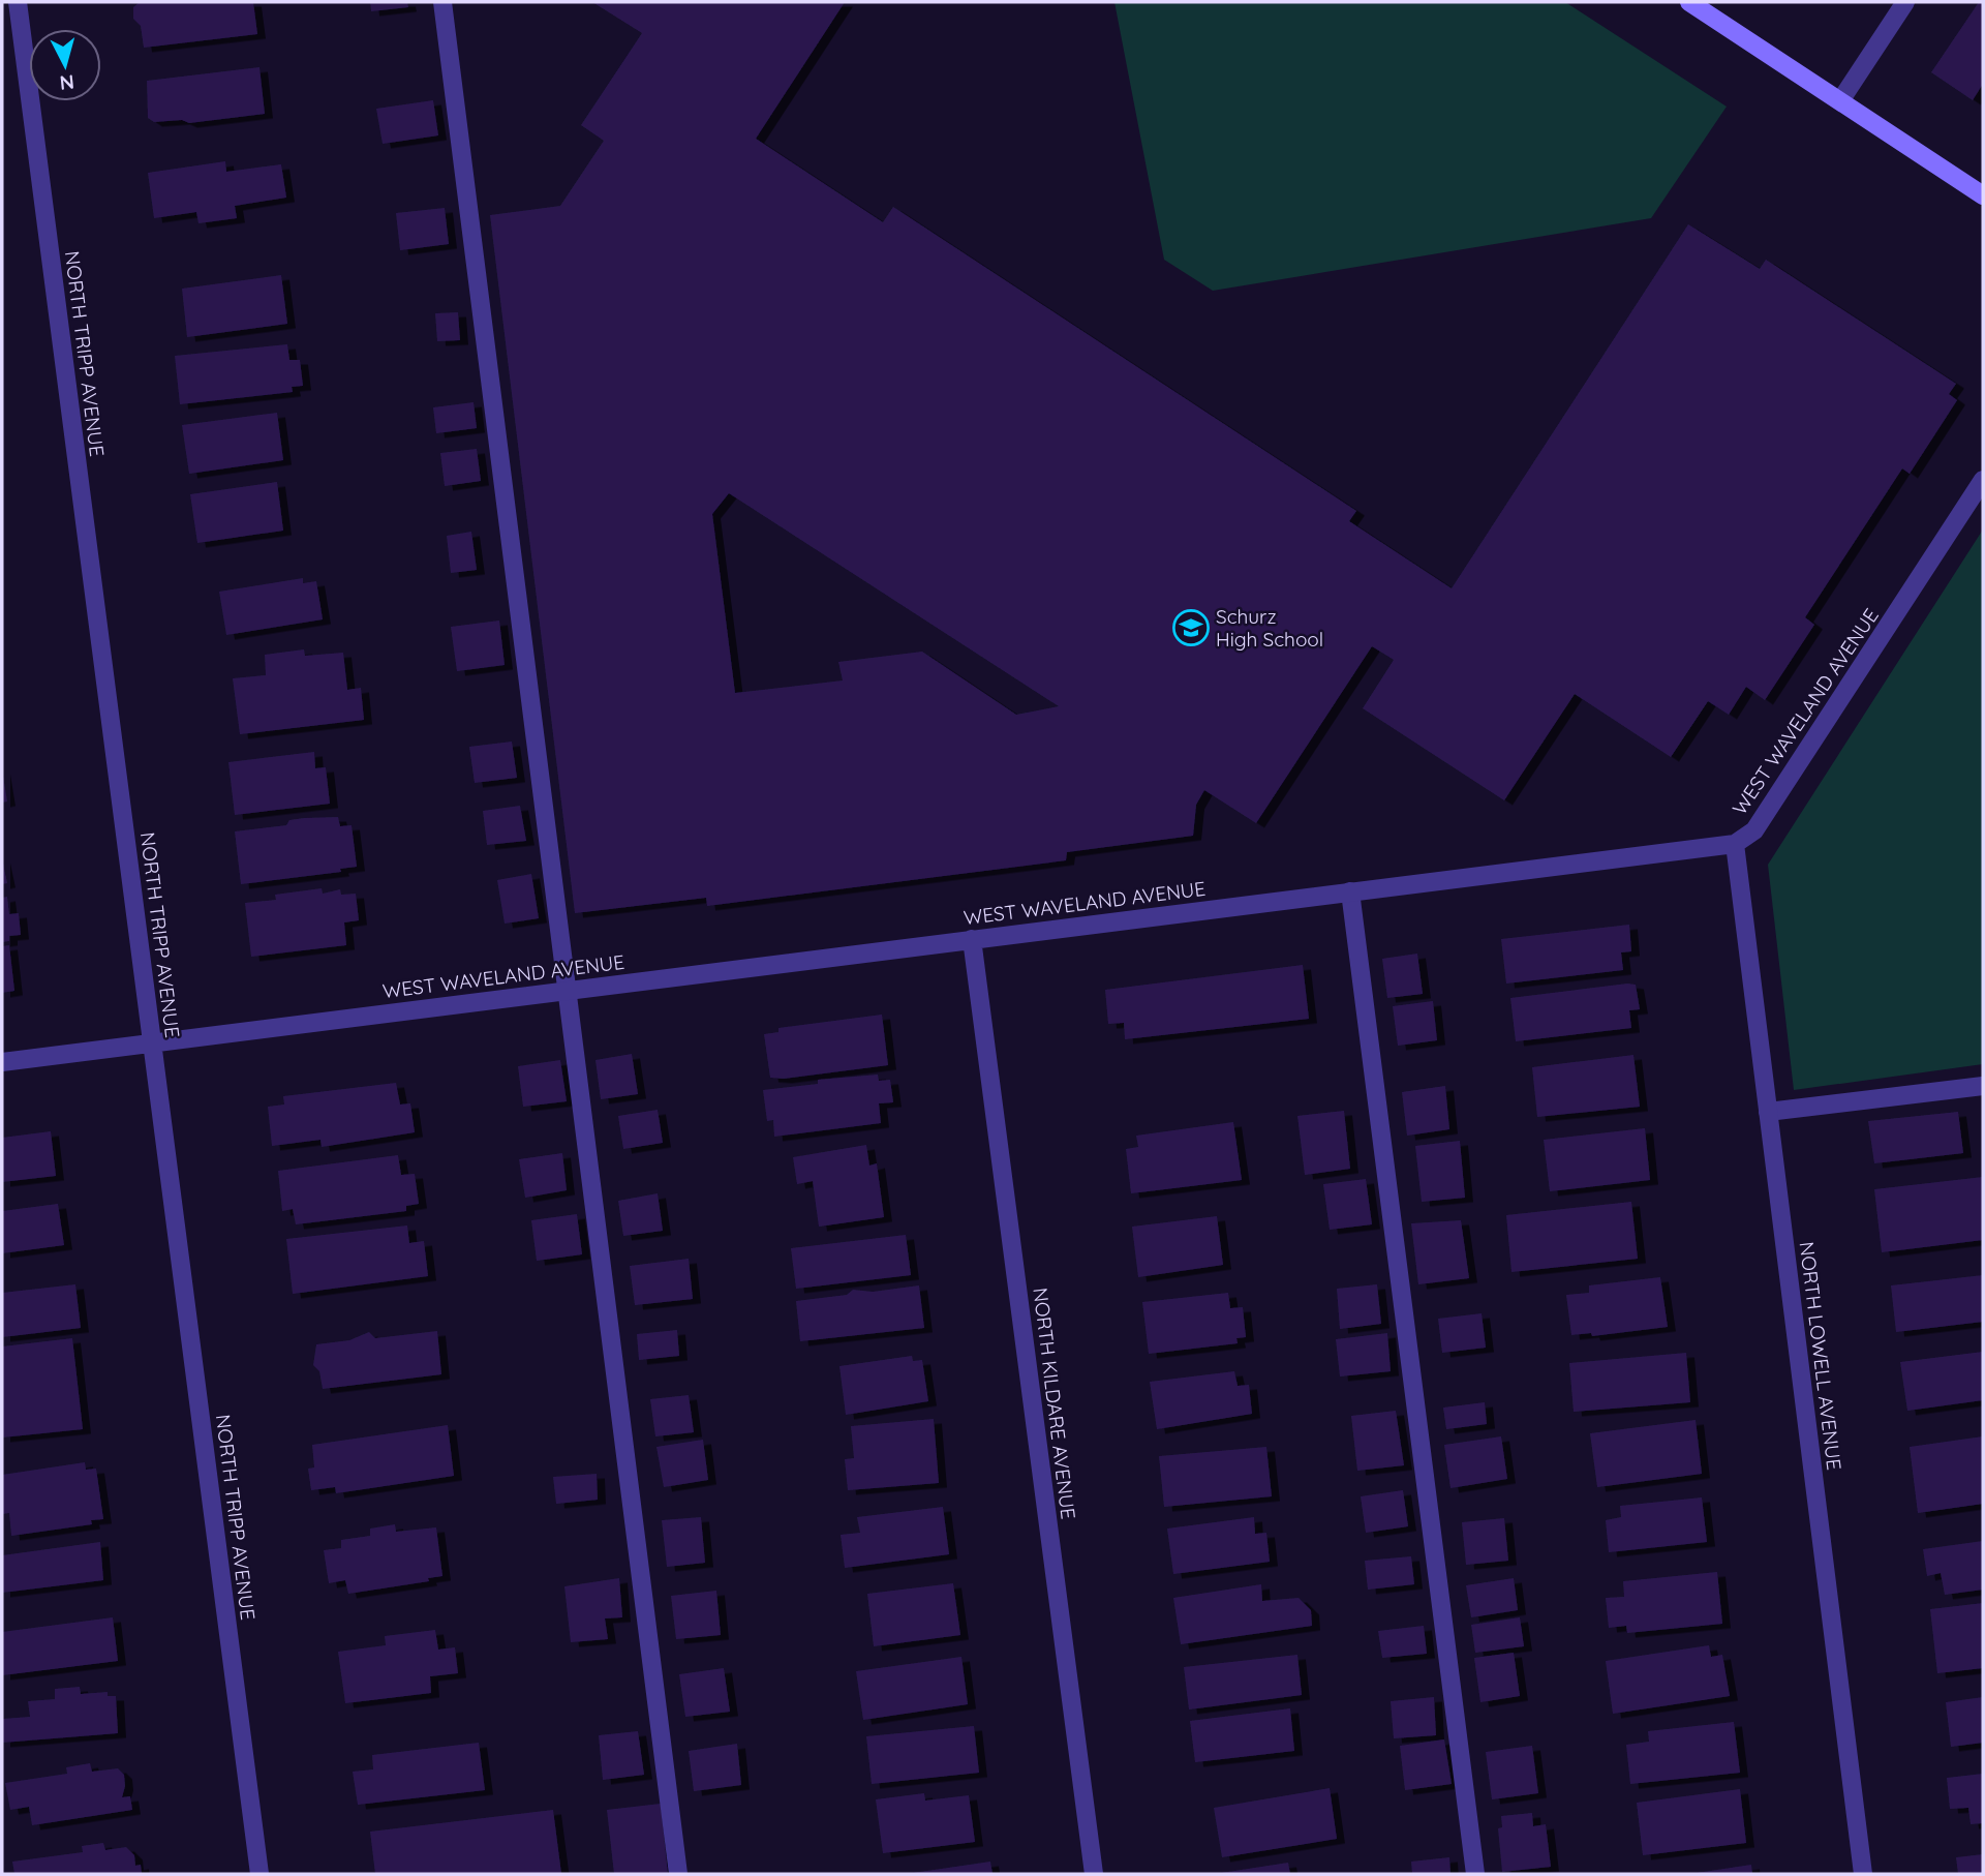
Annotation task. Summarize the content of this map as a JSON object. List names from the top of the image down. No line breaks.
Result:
{"streets":{"street":["NORTH TRIPP AVENUE","WEST WAVELAND AVENUE","NORTH LOWELL AVENUE","NORTH KILDARE AVENUE"]},"crossings":[["NORTH TRIPP AVENUE","WEST WAVELAND AVENUE"],["WEST WAVELAND AVENUE","NORTH LOWELL AVENUE"],["WEST WAVELAND AVENUE","NORTH KILDARE AVENUE"]],"places":{"school or university":["Schurz High School"]},"north":"bottom"}
